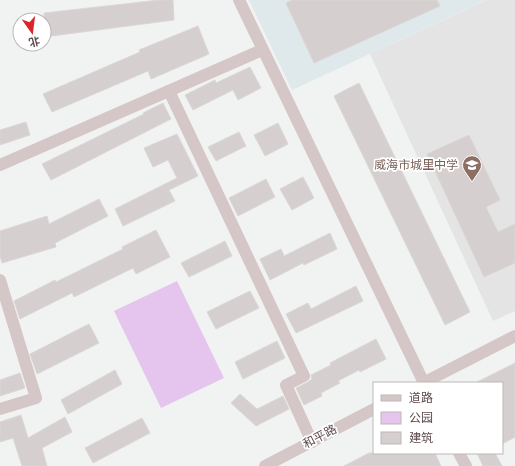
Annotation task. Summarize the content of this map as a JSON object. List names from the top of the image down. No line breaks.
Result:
{"streets":{"street":["和平路"]},"places":{"school or university":["威海市城里中学"]},"legend":["道路","公园","建筑"],"north":"bottom"}
